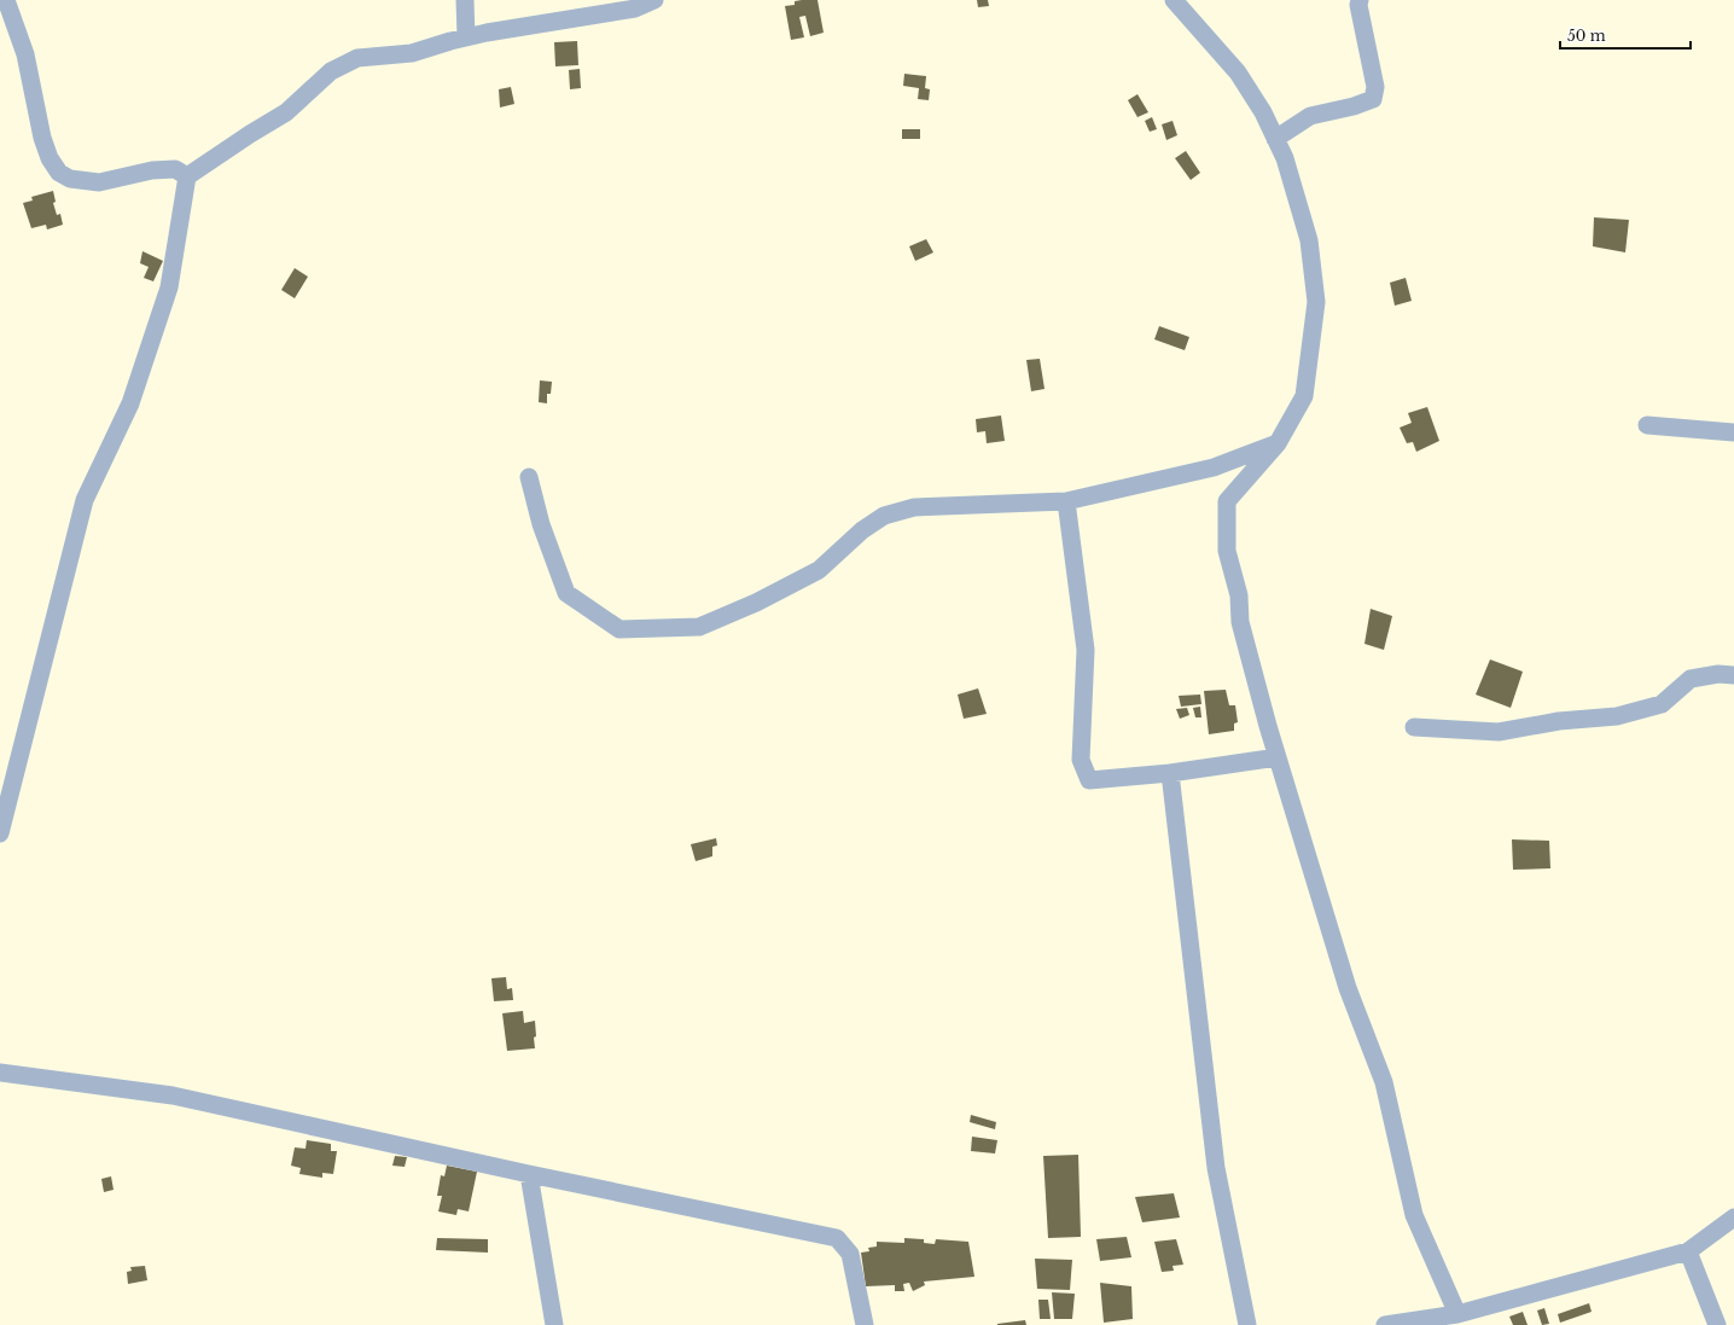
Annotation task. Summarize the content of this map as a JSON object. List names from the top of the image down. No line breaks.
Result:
{"scale_bar":"50 m"}
